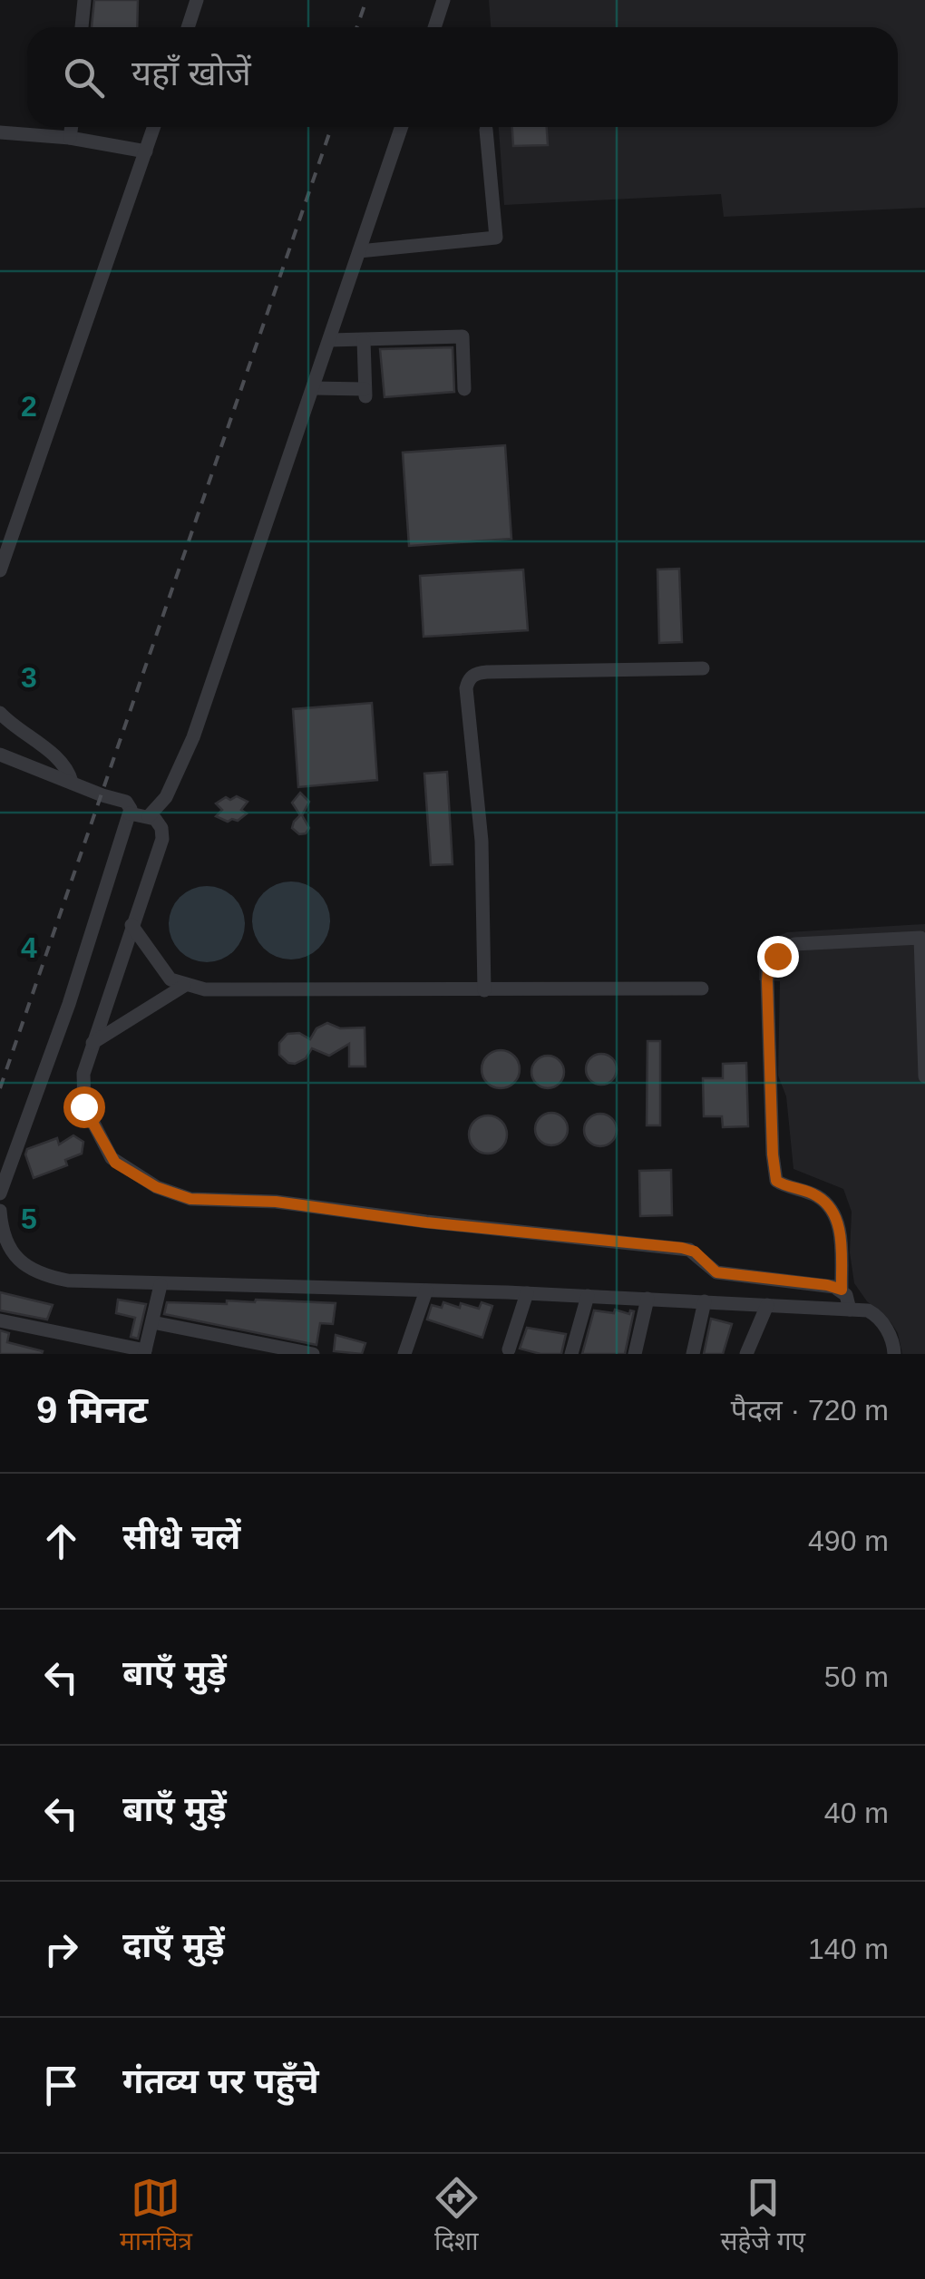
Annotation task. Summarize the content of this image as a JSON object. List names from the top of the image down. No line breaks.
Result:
{"page":{"search":"यहाँ खोजें","heading":["9 मिनट","पैदल · 720 m"],"list":[["सीधे चलें","490 m"],["बाएँ मुड़ें","50 m"],["बाएँ मुड़ें","40 m"],["दाएँ मुड़ें","140 m"],"गंतव्य पर पहुँचे"],"nav":["मानचित्र","दिशा","सहेजे गए"]},"grid":{"rows":["2","3","4","5"]}}
